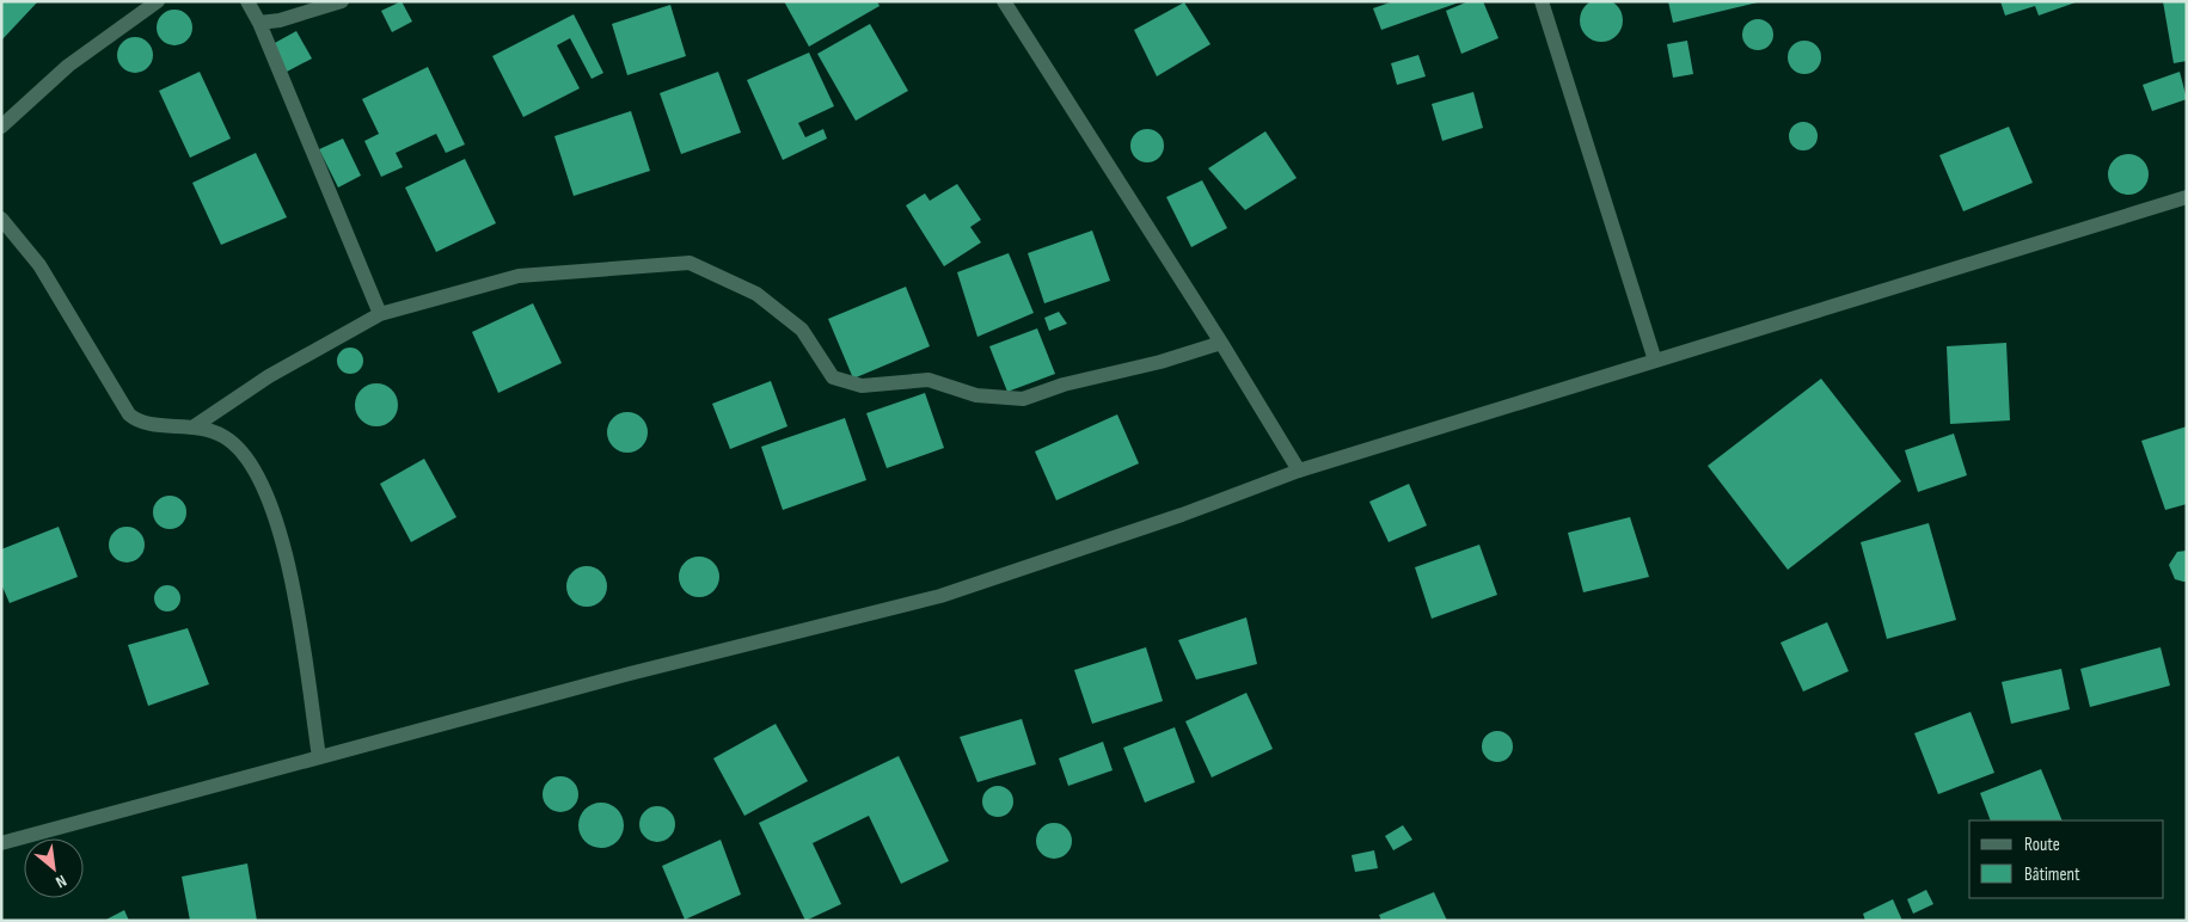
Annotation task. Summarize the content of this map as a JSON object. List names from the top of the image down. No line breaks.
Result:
{"legend":["Route","Bâtiment"],"north":"bottom right"}
